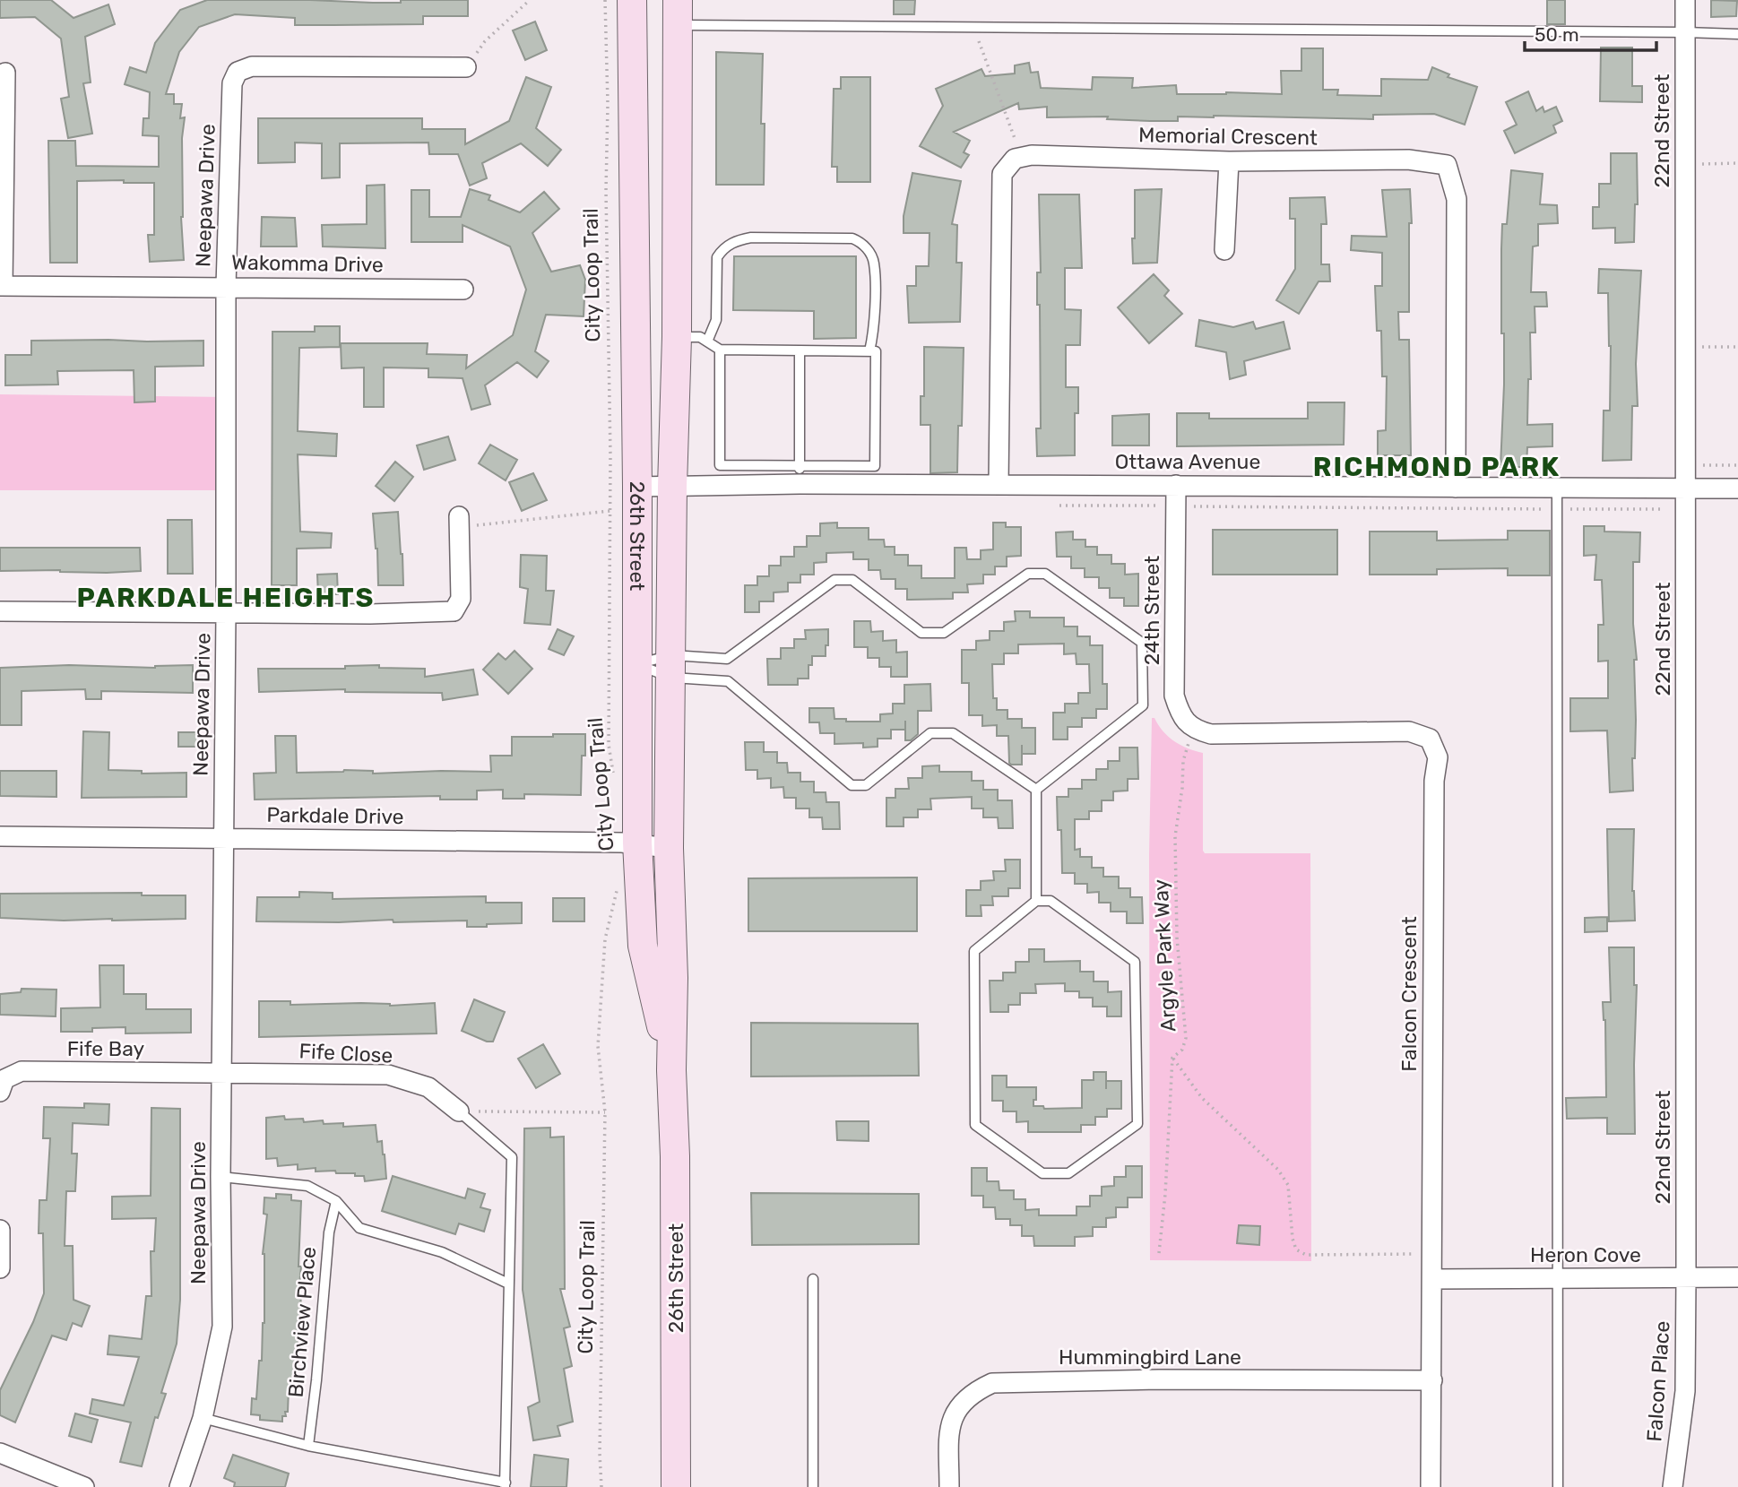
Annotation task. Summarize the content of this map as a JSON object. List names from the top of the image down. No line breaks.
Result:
{"streets":{"street":["22nd Street","Memorial Crescent","Neepawa Drive","Wakomma Drive","Ottawa Avenue","26th Street","24th Street","Parkdale Drive","Falcon Crescent","Fife Bay","Fife Close","Heron Cove","Hummingbird Lane","Falcon Place"],"lane":["Birchview Place"],"path":["City Loop Trail","Argyle Park Way"]},"crossings":[["22nd Street","Ottawa Avenue"],["22nd Street","Heron Cove"],["22nd Street","Falcon Place"],["Memorial Crescent","Ottawa Avenue"],["Neepawa Drive","Wakomma Drive"],["Neepawa Drive","Parkdale Drive"],["Neepawa Drive","Fife Bay"],["Neepawa Drive","Fife Close"],["Ottawa Avenue","26th Street"],["Ottawa Avenue","24th Street"],["26th Street","Parkdale Drive"],["24th Street","Argyle Park Way"],["24th Street","Falcon Crescent"],["Argyle Park Way","Falcon Crescent"],["Falcon Crescent","Heron Cove"],["Falcon Crescent","Hummingbird Lane"],["Fife Bay","Fife Close"],["Heron Cove","Falcon Place"]],"districts":["RICHMOND PARK","PARKDALE HEIGHTS"],"scale_bar":"50 m"}
